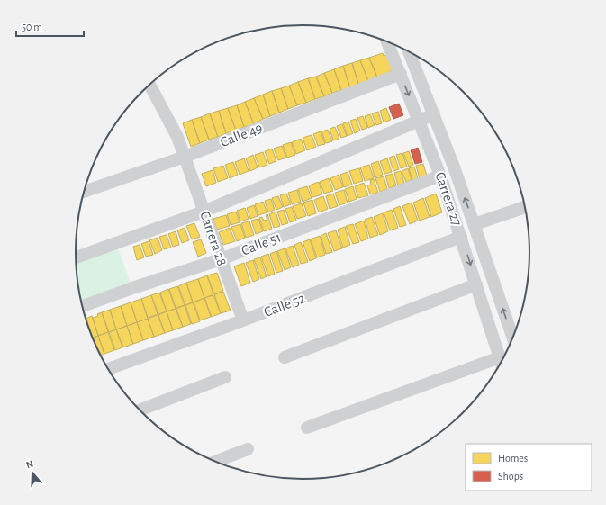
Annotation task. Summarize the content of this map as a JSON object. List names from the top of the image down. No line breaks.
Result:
{"streets":{"street":["Calle 49","Carrera 27","Carrera 28","Calle 51","Calle 52"]},"crossings":[["Calle 49","Carrera 27"],["Calle 49","Carrera 28"],["Carrera 27","Calle 51"],["Carrera 27","Calle 52"],["Carrera 28","Calle 51"],["Carrera 28","Calle 52"]],"legend":["Homes","Shops"],"scale_bar":"50 m","north":"top"}
